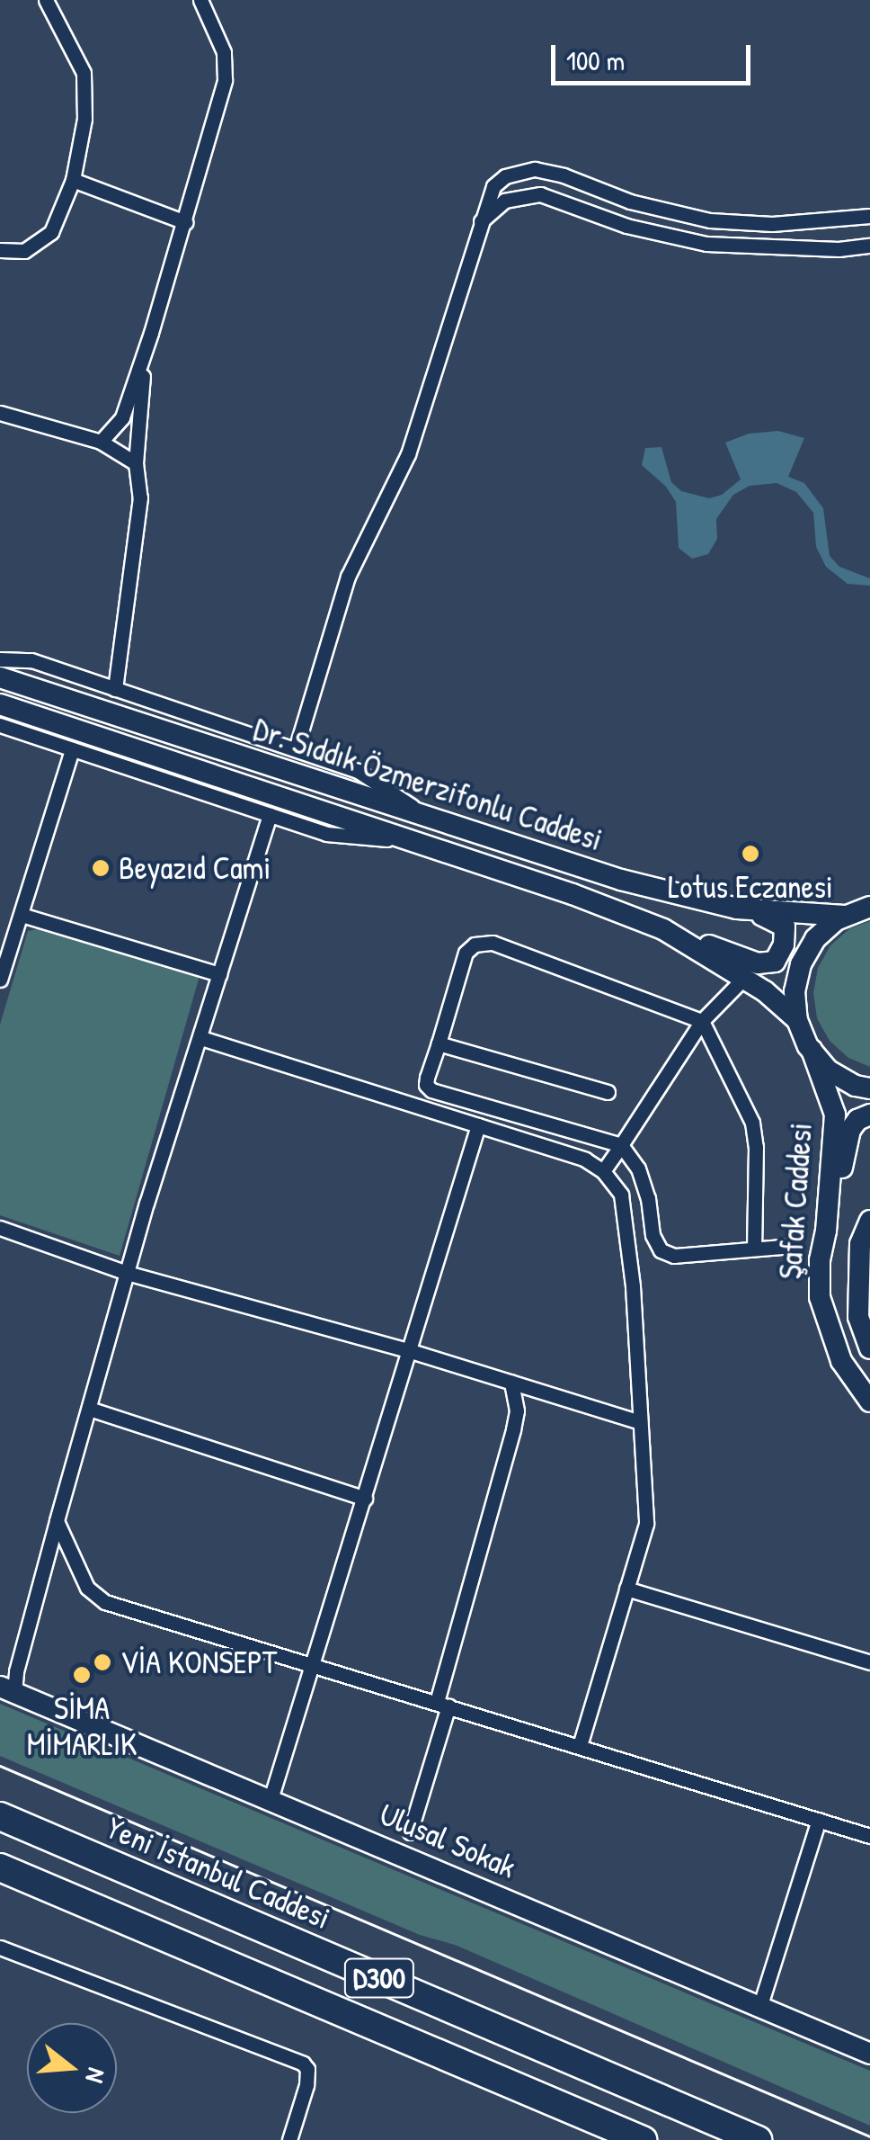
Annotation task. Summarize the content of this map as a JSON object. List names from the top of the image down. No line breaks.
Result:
{"streets":{"highway":["Yeni İstanbul Caddesi","D300"],"main road":["Dr. Sıddık Özmerzifonlu Caddesi","Şafak Caddesi","Ulusal Sokak"]},"crossings":[["Dr. Sıddık Özmerzifonlu Caddesi","Şafak Caddesi"]],"places":["Lotus Eczanesi","Beyazıd Cami","VİA KONSEPT","SİMA MİMARLIK"],"scale_bar":"100 m","north":"right"}
